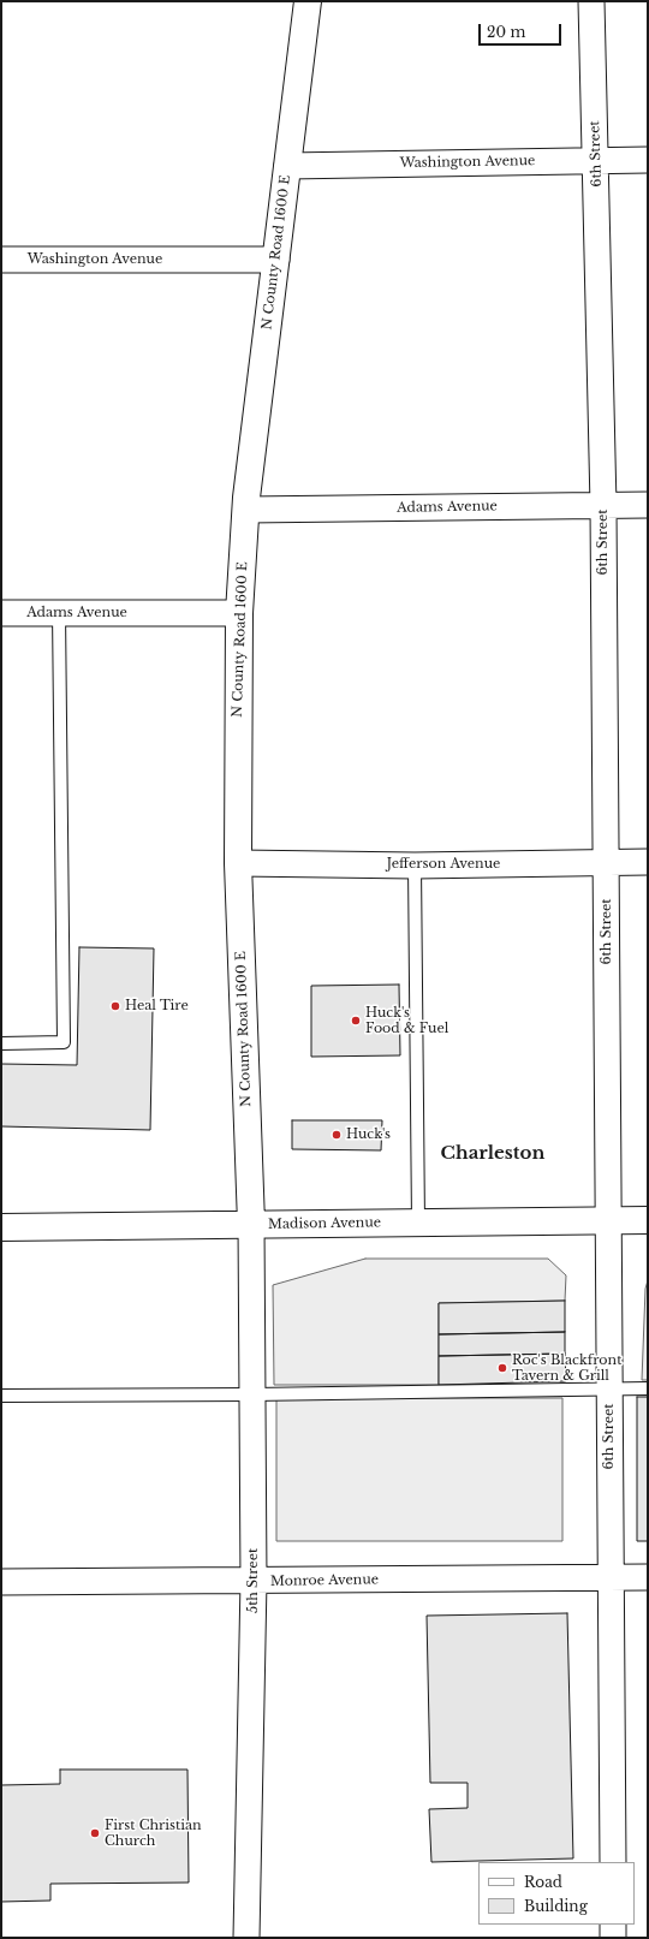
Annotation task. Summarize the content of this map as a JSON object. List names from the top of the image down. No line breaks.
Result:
{"streets":{"street":["6th Street","Washington Avenue","N County Road 1600 E","Adams Avenue","Jefferson Avenue","Madison Avenue","5th Street","Monroe Avenue"]},"crossings":[["6th Street","Washington Avenue"],["6th Street","Adams Avenue"],["6th Street","Jefferson Avenue"],["6th Street","Madison Avenue"],["6th Street","Monroe Avenue"],["Washington Avenue","N County Road 1600 E"],["N County Road 1600 E","Adams Avenue"],["N County Road 1600 E","Jefferson Avenue"],["N County Road 1600 E","Madison Avenue"],["N County Road 1600 E","5th Street"],["Madison Avenue","5th Street"],["5th Street","Monroe Avenue"]],"districts":["Charleston"],"places":["Heal Tire","Huck's Food & Fuel","Huck's","Roc's Blackfront Tavern & Grill","First Christian Church"],"legend":["Road","Building"],"scale_bar":"20 m"}
